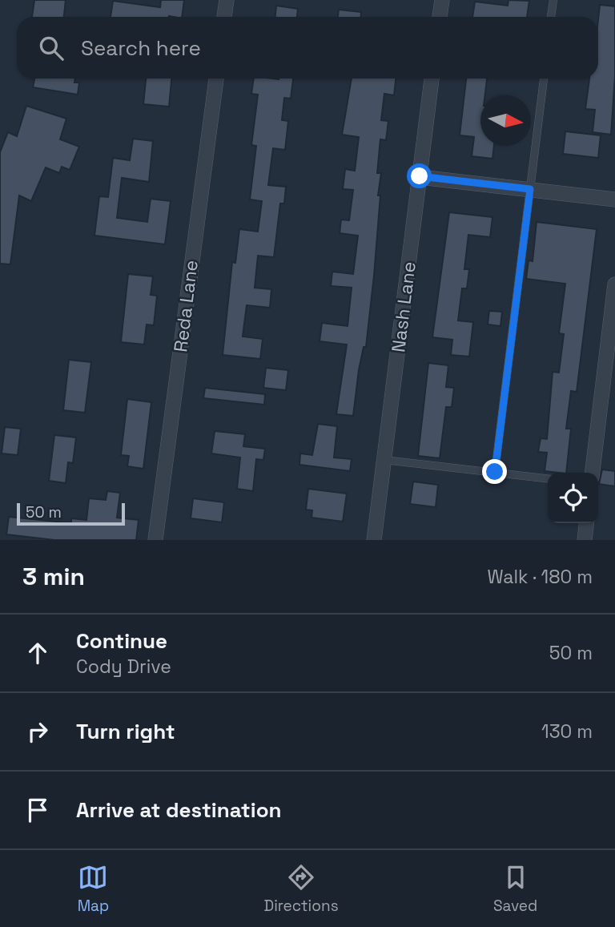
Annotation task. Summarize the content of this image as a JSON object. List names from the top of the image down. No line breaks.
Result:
{"streets":{"street":["Reda Lane","Nash Lane"]},"scale_bar":"50 m","north":"right","page":{"search":"Search here","scale":"50 m","heading":["3 min","Walk · 180 m"],"list":[["Continue","Cody Drive","50 m"],["Turn right","130 m"],"Arrive at destination"],"nav":["Map","Directions","Saved"]}}
